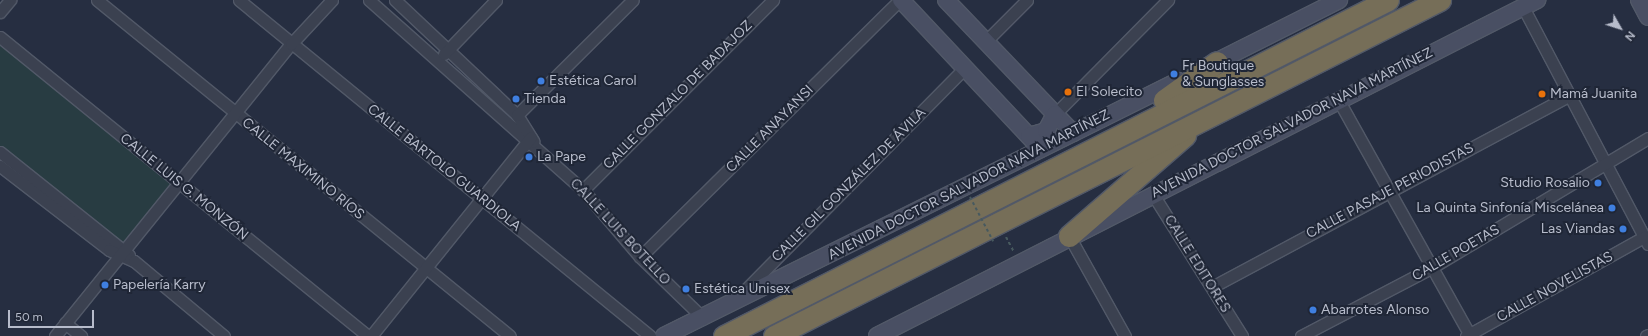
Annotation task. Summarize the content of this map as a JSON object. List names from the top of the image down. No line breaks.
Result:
{"streets":{"highway":["AVENIDA DOCTOR SALVADOR NAVA MARTÍNEZ"],"street":["CALLE GONZALO DE BADAJOZ","CALLE ANAYANSI","CALLE BARTOLO GUARDIOLA","CALLE MAXIMINO RÍOS","CALLE GIL GONZÁLEZ DE ÁVILA","CALLE LUIS G. MONZÓN","CALLE PASAJE PERIODISTAS","CALLE LUIS BOTELLO","CALLE POETAS","CALLE EDITORES","CALLE NOVELISTAS"]},"crossings":[["CALLE GONZALO DE BADAJOZ","CALLE LUIS BOTELLO"],["AVENIDA DOCTOR SALVADOR NAVA MARTÍNEZ","CALLE GIL GONZÁLEZ DE ÁVILA"],["AVENIDA DOCTOR SALVADOR NAVA MARTÍNEZ","CALLE LUIS BOTELLO"],["AVENIDA DOCTOR SALVADOR NAVA MARTÍNEZ","CALLE EDITORES"],["CALLE ANAYANSI","CALLE LUIS BOTELLO"],["CALLE PASAJE PERIODISTAS","CALLE EDITORES"]],"places":["Fr Boutique & Sunglasses","Estética Carol","El Solecito","Mamá Juanita","Tienda","La Pape","Studio Rosalio","La Quinta Sinfonía Miscelánea","Las Viandas","Papelería Karry","Estética Unisex","Abarrotes Alonso"],"scale_bar":"50 m","north":"bottom right"}
